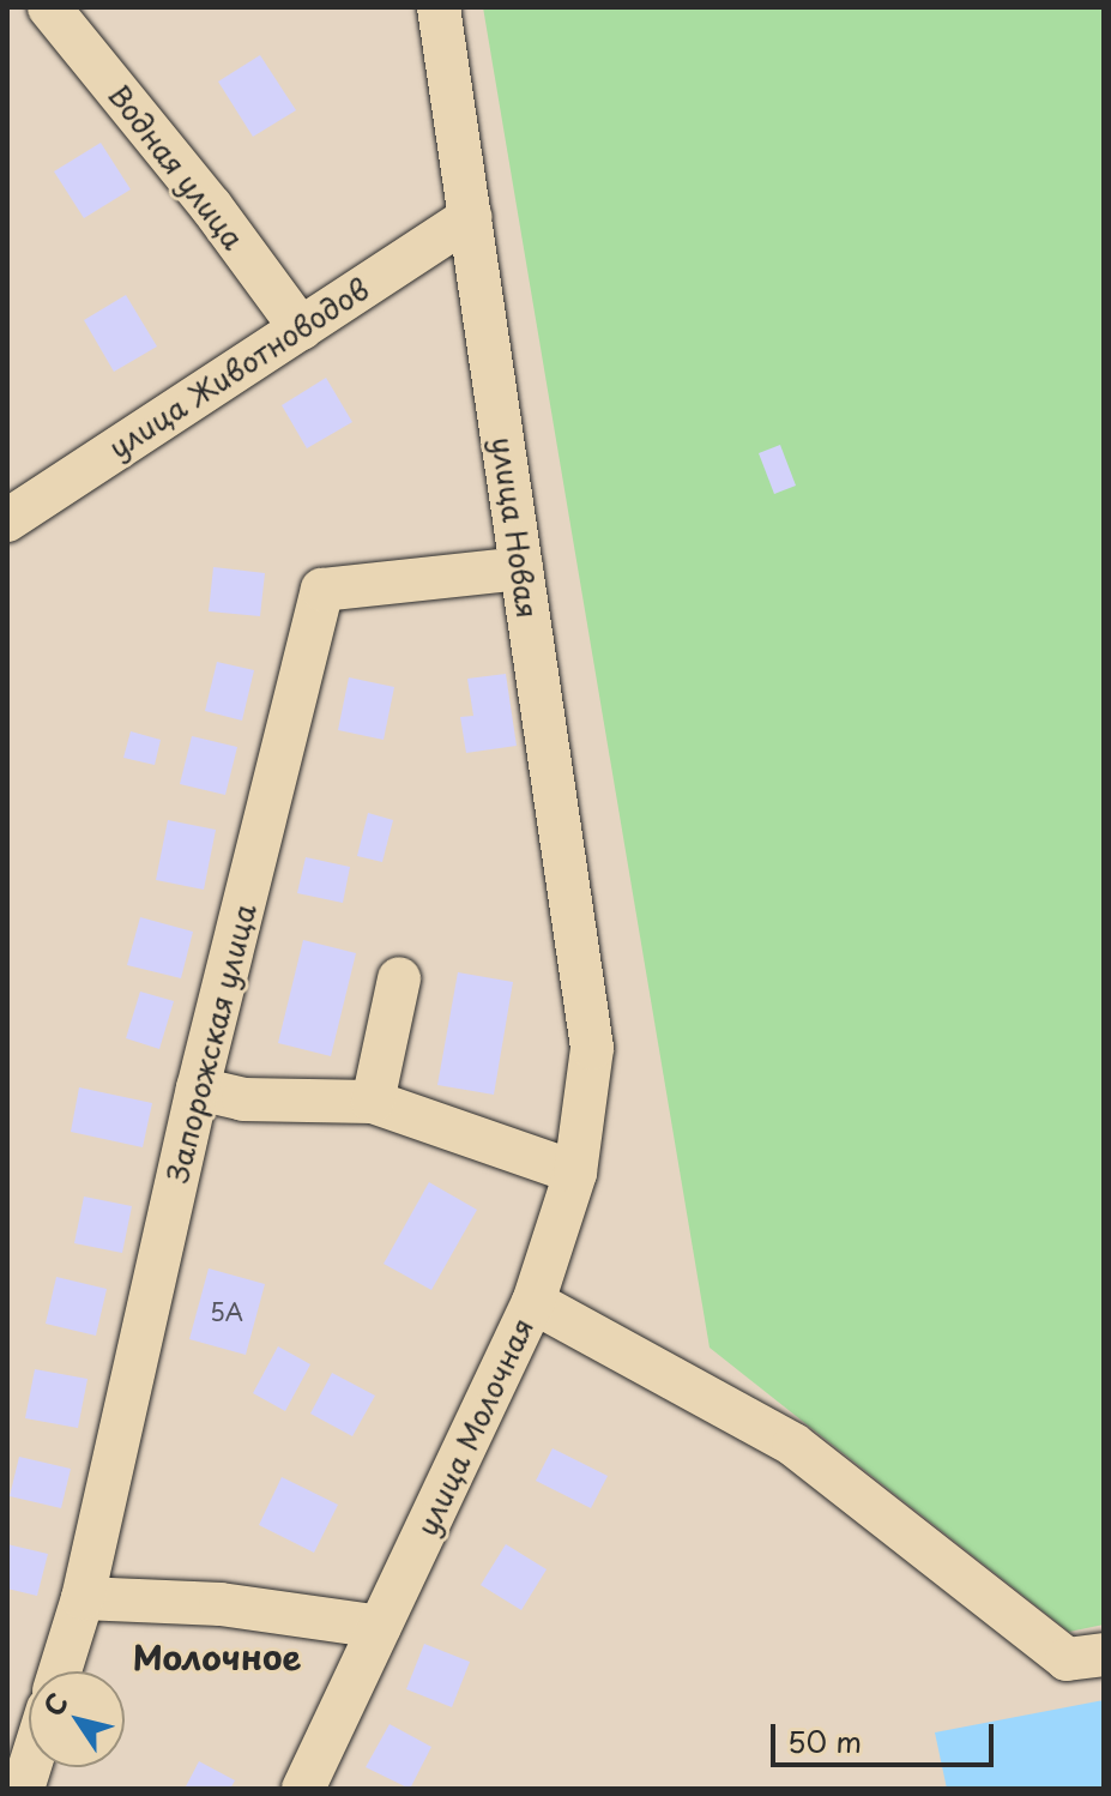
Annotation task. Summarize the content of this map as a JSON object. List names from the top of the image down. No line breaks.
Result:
{"streets":{"street":["Водная улица","улица Животноводов","улица Новая","Запорожская улица","улица Молочная"]},"crossings":[["Водная улица","улица Животноводов"],["улица Животноводов","улица Новая"],["улица Новая","Запорожская улица"],["улица Новая","улица Молочная"]],"districts":["Молочное"],"house_numbers":["5А"],"scale_bar":"50 m","north":"top left"}
